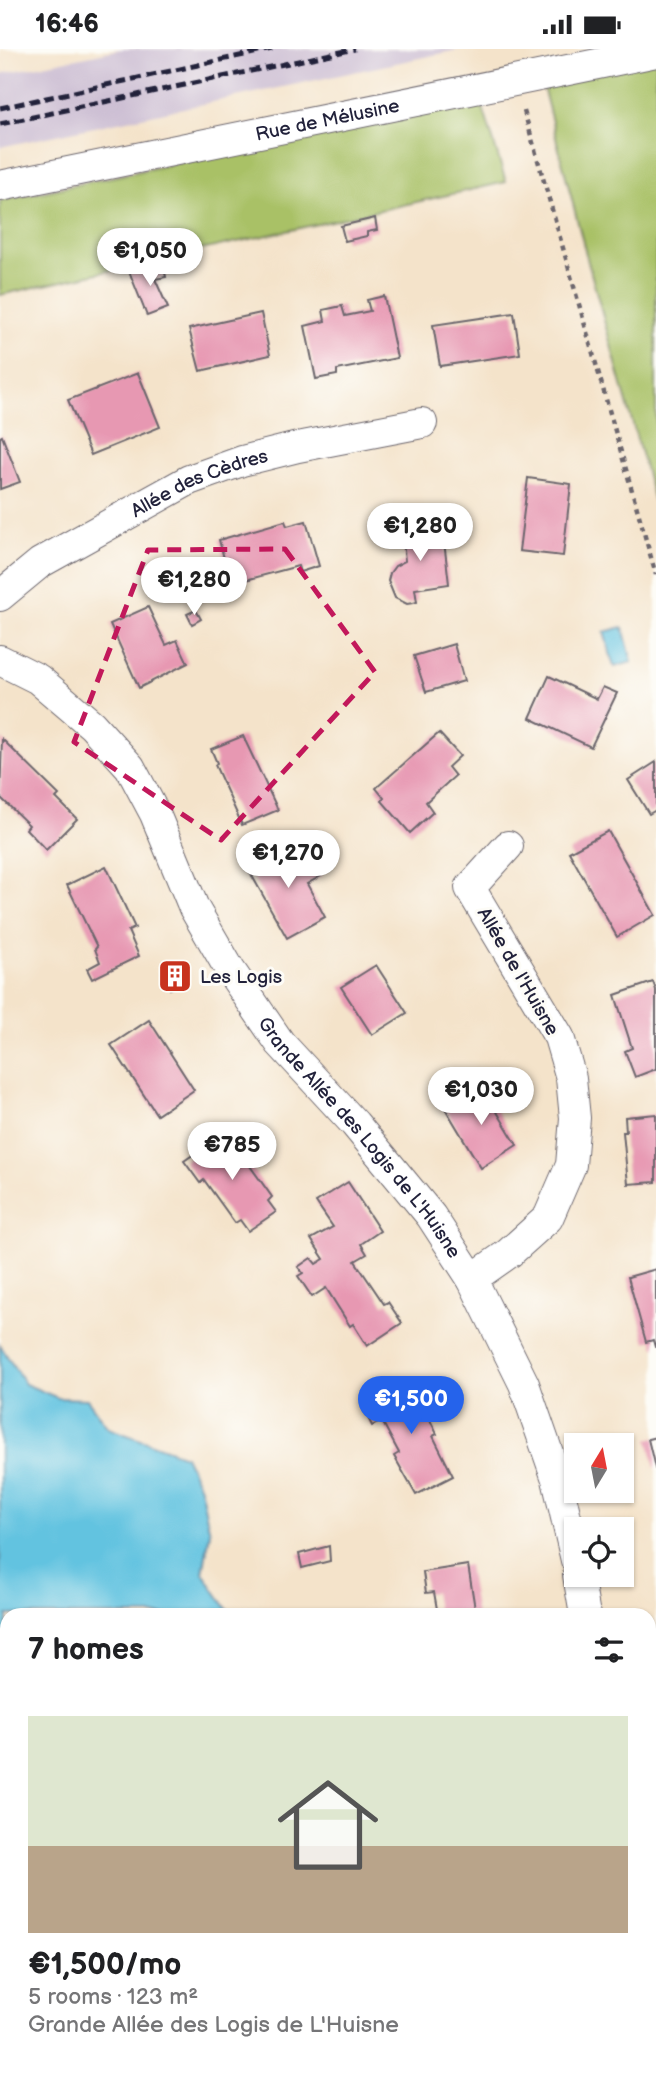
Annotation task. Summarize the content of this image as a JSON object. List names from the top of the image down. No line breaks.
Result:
{"streets":{"street":["Rue de Mélusine","Allée des Cèdres","Allée de l'Huisne","Grande Allée des Logis de L'Huisne"]},"crossings":[["Allée de l'Huisne","Grande Allée des Logis de L'Huisne"]],"places":{"building":["Les Logis"]},"north":"top","page":{"status":"16:46","price":["€1,050","€1,280","€1,280","€1,270","€1,030","€785","€1,500"],"heading":"7 homes","list":[{"name":"€1,500/mo","note":"5 rooms · 123 m² · Grande Allée des Logis de L'Huisne"}]}}
